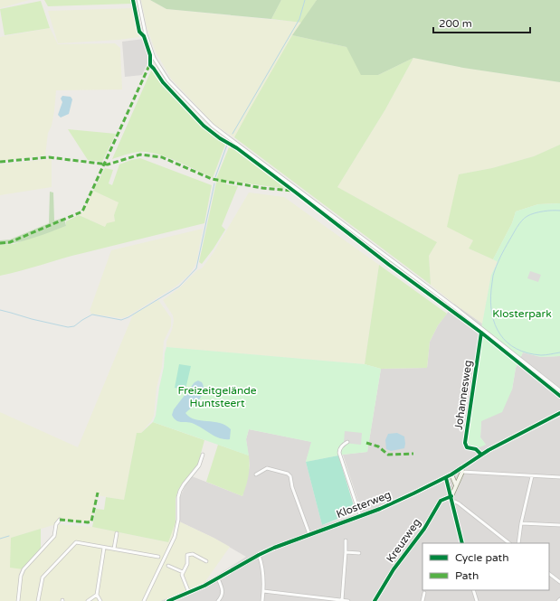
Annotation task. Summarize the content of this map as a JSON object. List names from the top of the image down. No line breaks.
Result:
{"streets":{"street":["Johannesweg","Klosterweg","Kreuzweg"]},"crossings":[["Johannesweg","Klosterweg"]],"parks":["Klosterpark","Freizeitgelände Huntsteert"],"legend":["Cycle path","Path"],"scale_bar":"200 m"}
